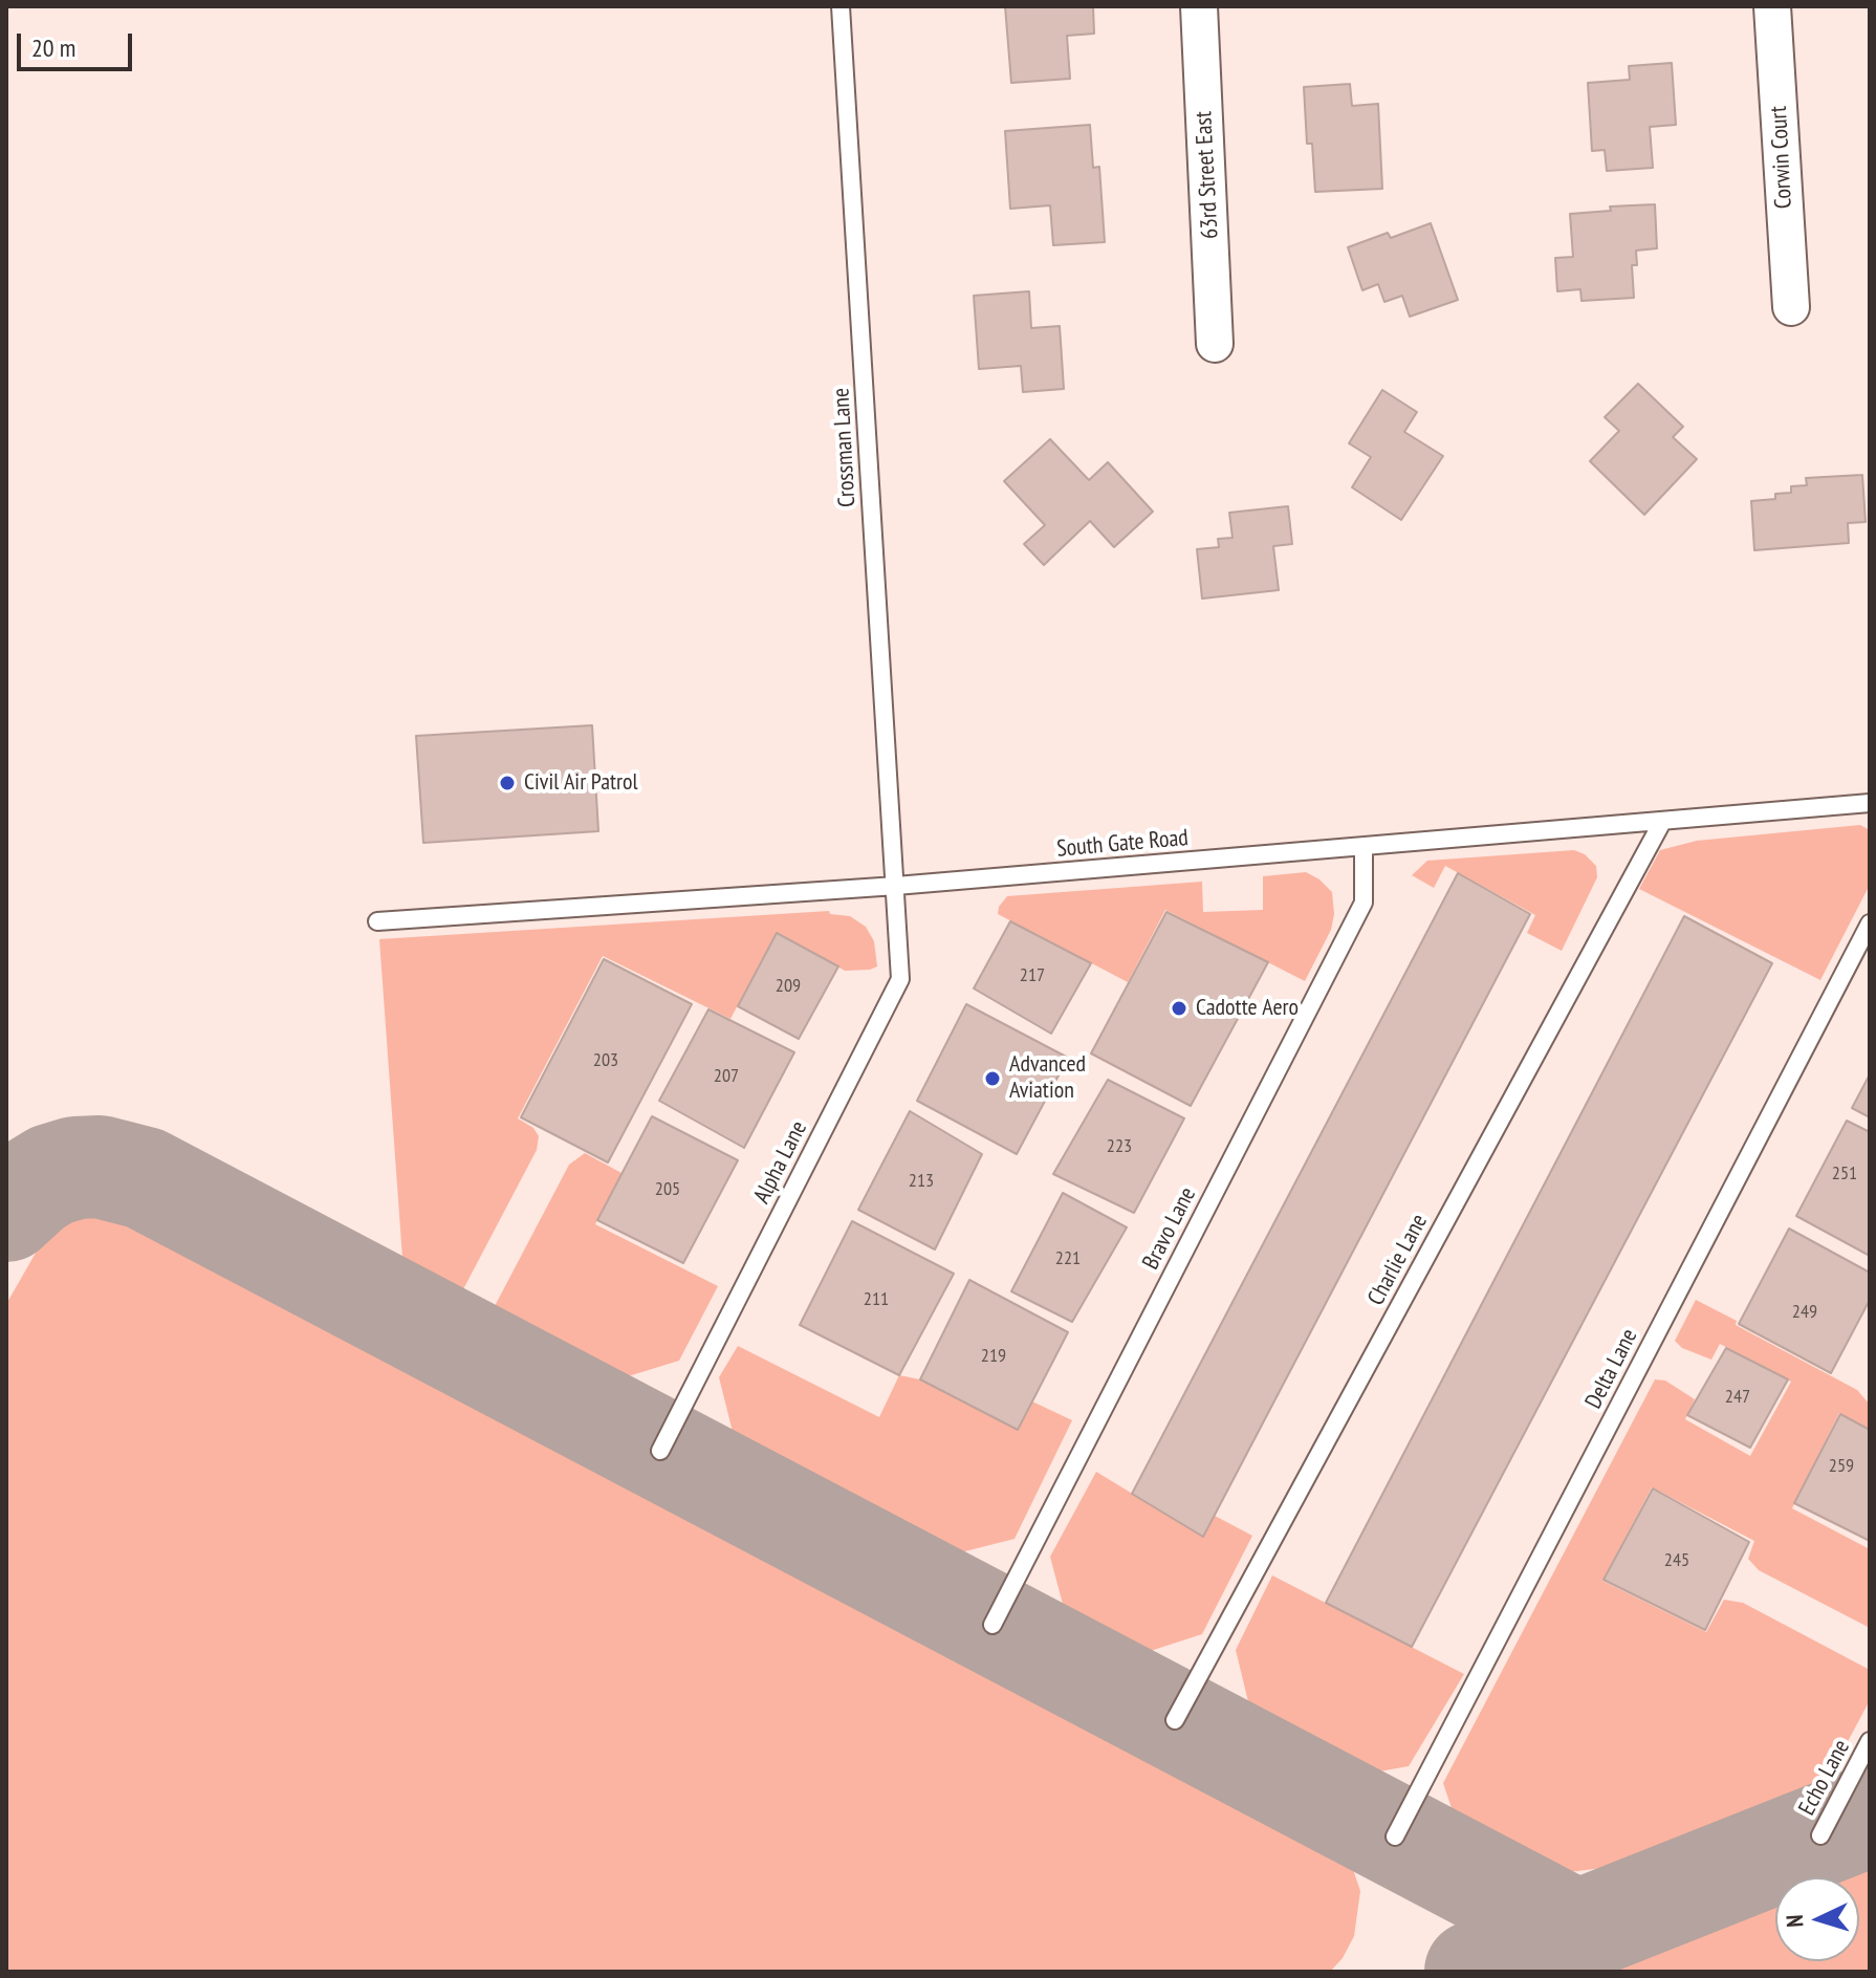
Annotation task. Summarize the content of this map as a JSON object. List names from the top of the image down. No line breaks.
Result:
{"streets":{"street":["Corwin Court","63rd Street East"],"lane":["Crossman Lane","South Gate Road","Alpha Lane","Bravo Lane","Charlie Lane","Delta Lane","Echo Lane"]},"crossings":[["Crossman Lane","South Gate Road"],["Crossman Lane","Alpha Lane"],["South Gate Road","Alpha Lane"],["South Gate Road","Bravo Lane"],["South Gate Road","Charlie Lane"]],"places":["Civil Air Patrol","Cadotte Aero","Advanced Aviation"],"house_numbers":["217","209","203","207","223","251","213","205","221","211","249","219","247","259","245"],"scale_bar":"20 m","north":"left"}
